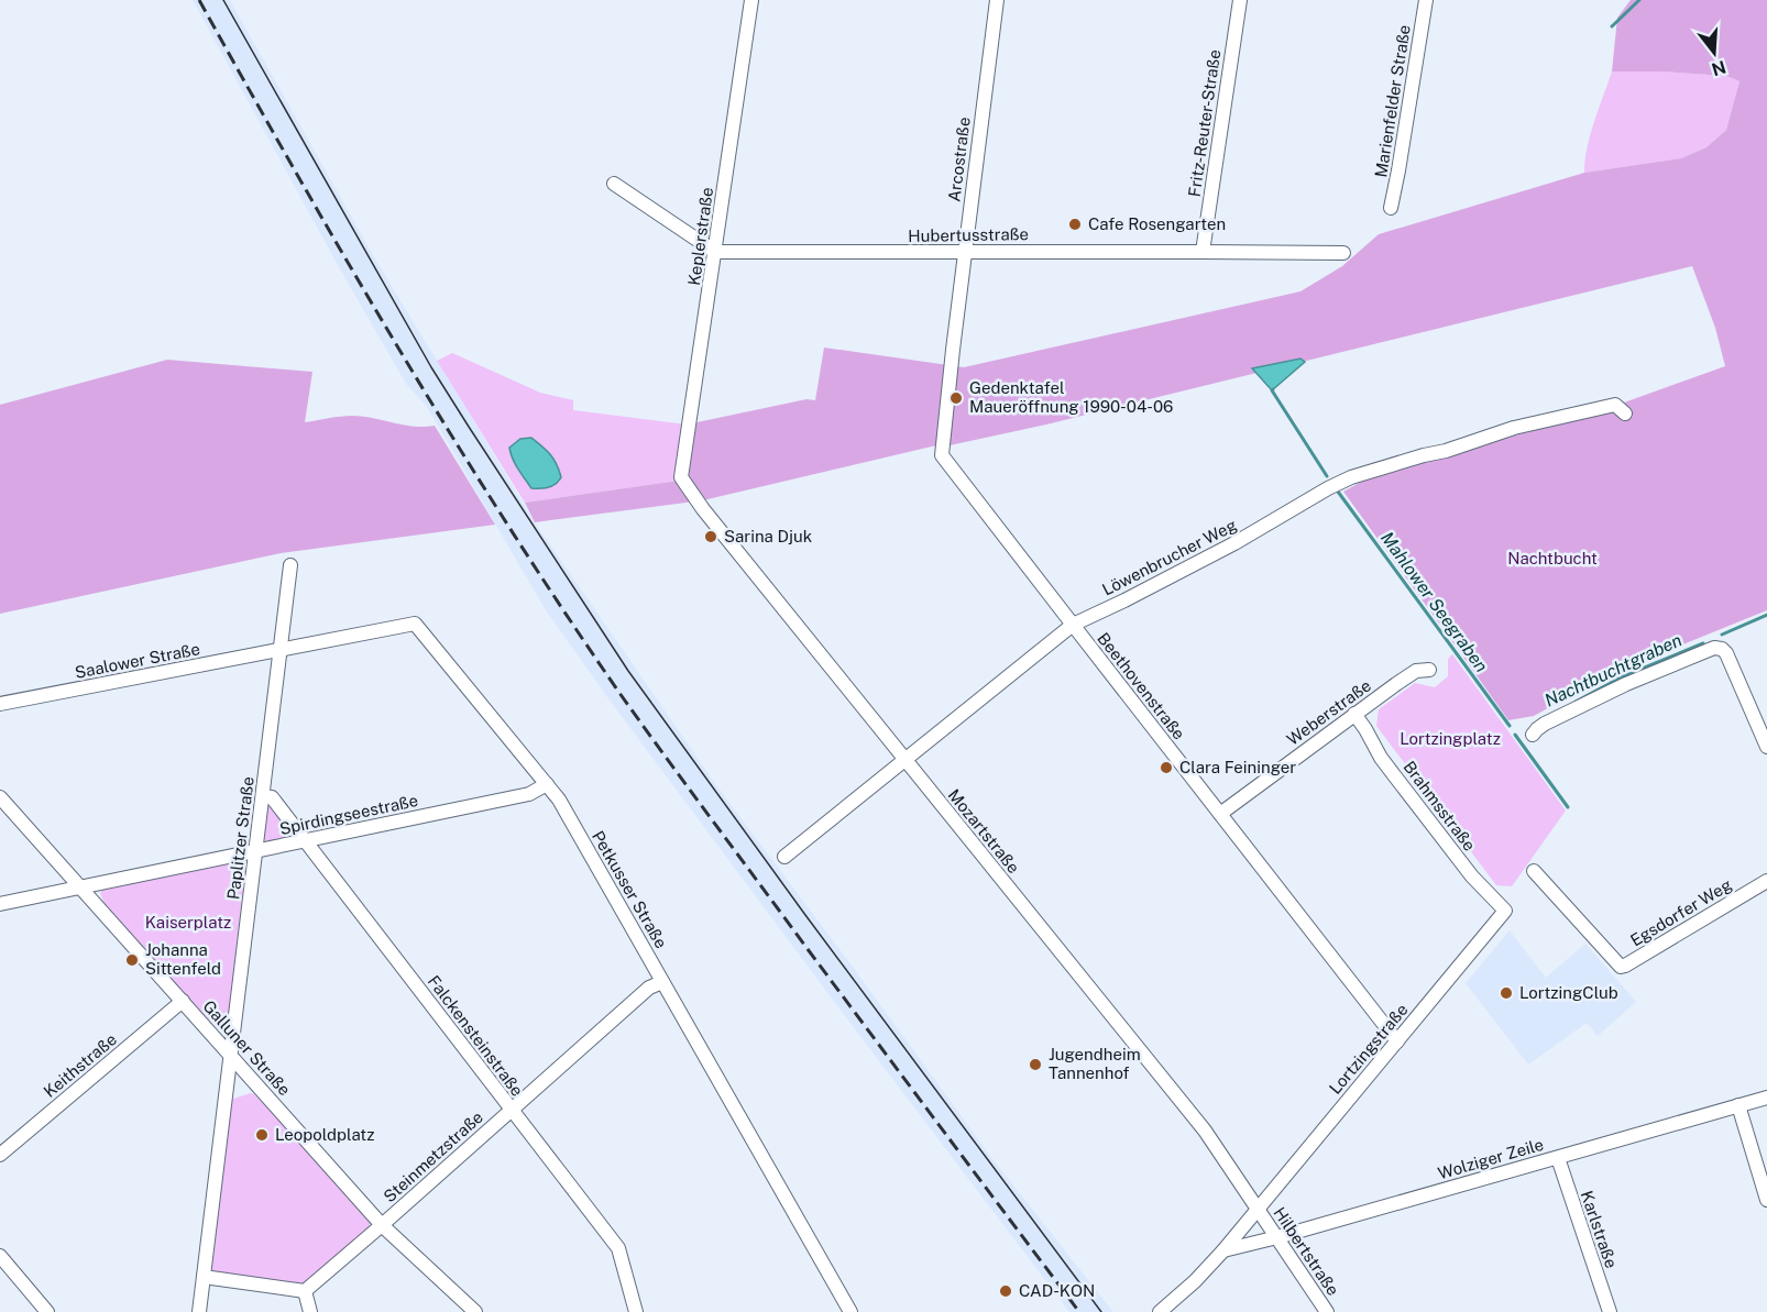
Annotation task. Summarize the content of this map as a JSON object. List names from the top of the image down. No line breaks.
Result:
{"streets":{"street":["Marienfelder Straße","Fritz-Reuter-Straße","Arcostraße","Hubertusstraße","Keplerstraße","Löwenbrucher Weg","Saalower Straße","Beethovenstraße","Weberstraße","Brahmsstraße","Spirdingseestraße","Mozartstraße","Paplitzer Straße","Petkusser Straße","Egsdorfer Weg","Falckensteinstraße","Galluner Straße","Lortzingstraße","Keithstraße","Steinmetzstraße","Wolziger Zeile","Karlstraße","Hilbertstraße"]},"crossings":[["Fritz-Reuter-Straße","Hubertusstraße"],["Arcostraße","Hubertusstraße"],["Arcostraße","Beethovenstraße"],["Hubertusstraße","Keplerstraße"],["Keplerstraße","Mozartstraße"],["Löwenbrucher Weg","Beethovenstraße"],["Löwenbrucher Weg","Mozartstraße"],["Saalower Straße","Paplitzer Straße"],["Saalower Straße","Petkusser Straße"],["Beethovenstraße","Weberstraße"],["Beethovenstraße","Lortzingstraße"],["Weberstraße","Brahmsstraße"],["Brahmsstraße","Lortzingstraße"],["Spirdingseestraße","Paplitzer Straße"],["Spirdingseestraße","Petkusser Straße"],["Spirdingseestraße","Falckensteinstraße"],["Spirdingseestraße","Galluner Straße"],["Mozartstraße","Lortzingstraße"],["Mozartstraße","Hilbertstraße"],["Paplitzer Straße","Petkusser Straße"],["Paplitzer Straße","Falckensteinstraße"],["Paplitzer Straße","Galluner Straße"],["Petkusser Straße","Steinmetzstraße"],["Falckensteinstraße","Steinmetzstraße"],["Galluner Straße","Keithstraße"],["Galluner Straße","Steinmetzstraße"],["Lortzingstraße","Hilbertstraße"],["Wolziger Zeile","Karlstraße"],["Wolziger Zeile","Hilbertstraße"]],"water":["Mahlower Seegraben","Nachtbuchtgraben"],"parks":["Nachtbucht","Lortzingplatz","Kaiserplatz"],"places":["Cafe Rosengarten","Gedenktafel Maueröffnung 1990-04-06","Sarina Djuk","Clara Feininger","Johanna Sittenfeld","LortzingClub","Jugendheim Tannenhof","Leopoldplatz","CAD-KON"],"north":"bottom"}
